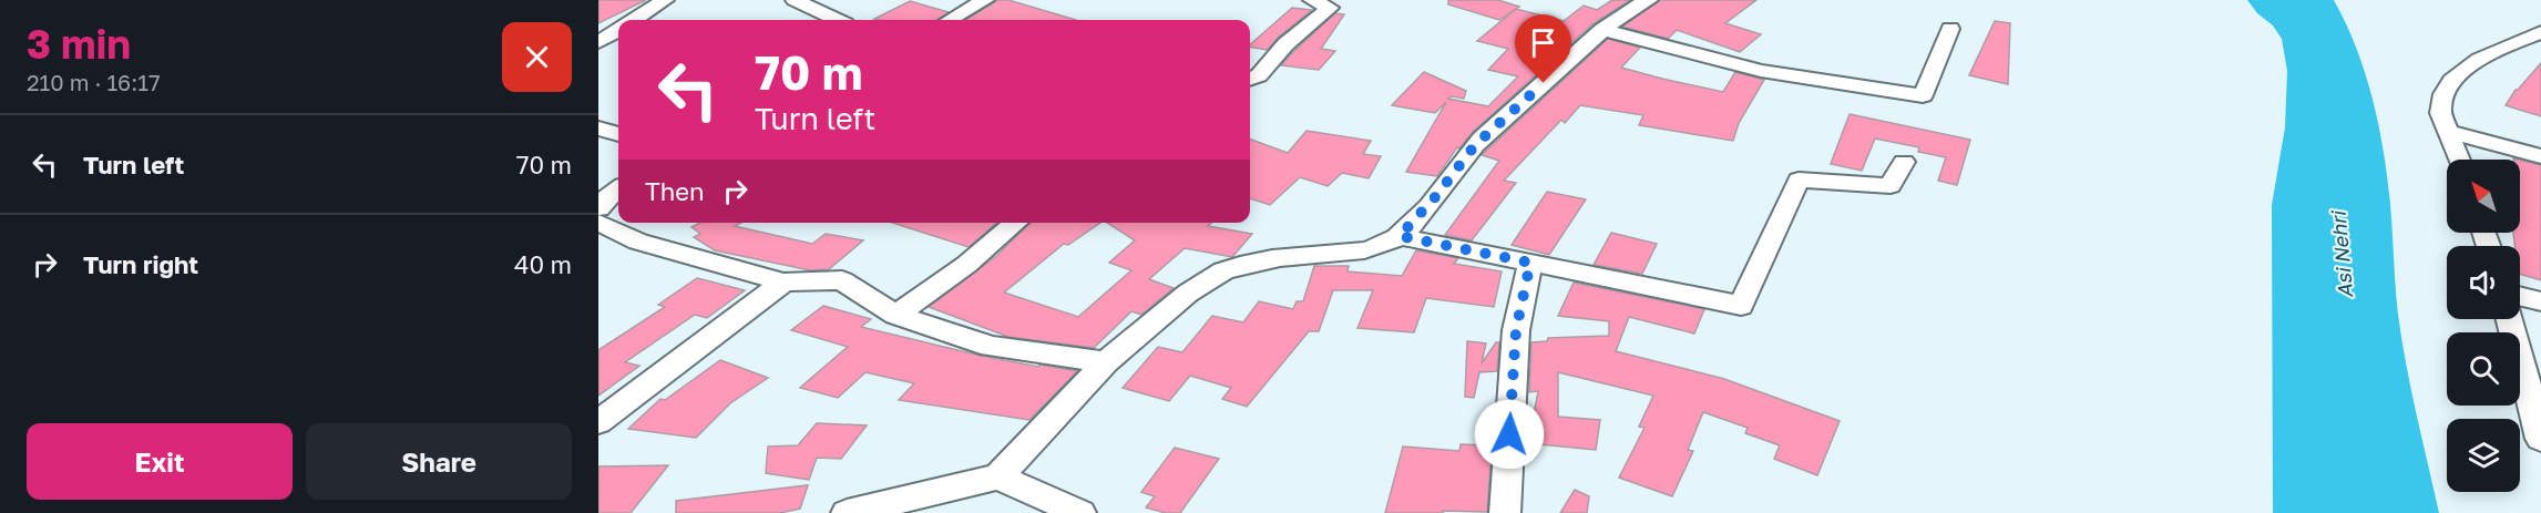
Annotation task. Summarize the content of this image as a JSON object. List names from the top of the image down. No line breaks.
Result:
{"water":["Asi Nehri"],"north":"top left","page":{"heading":["3 min","210 m · 16:17"],"turn":["70 m","Turn left"],"list":[{"name":"Turn left","value":"70 m"},{"name":"Turn right","value":"40 m"}],"then":"Then","buttons":["Exit","Share"]}}
